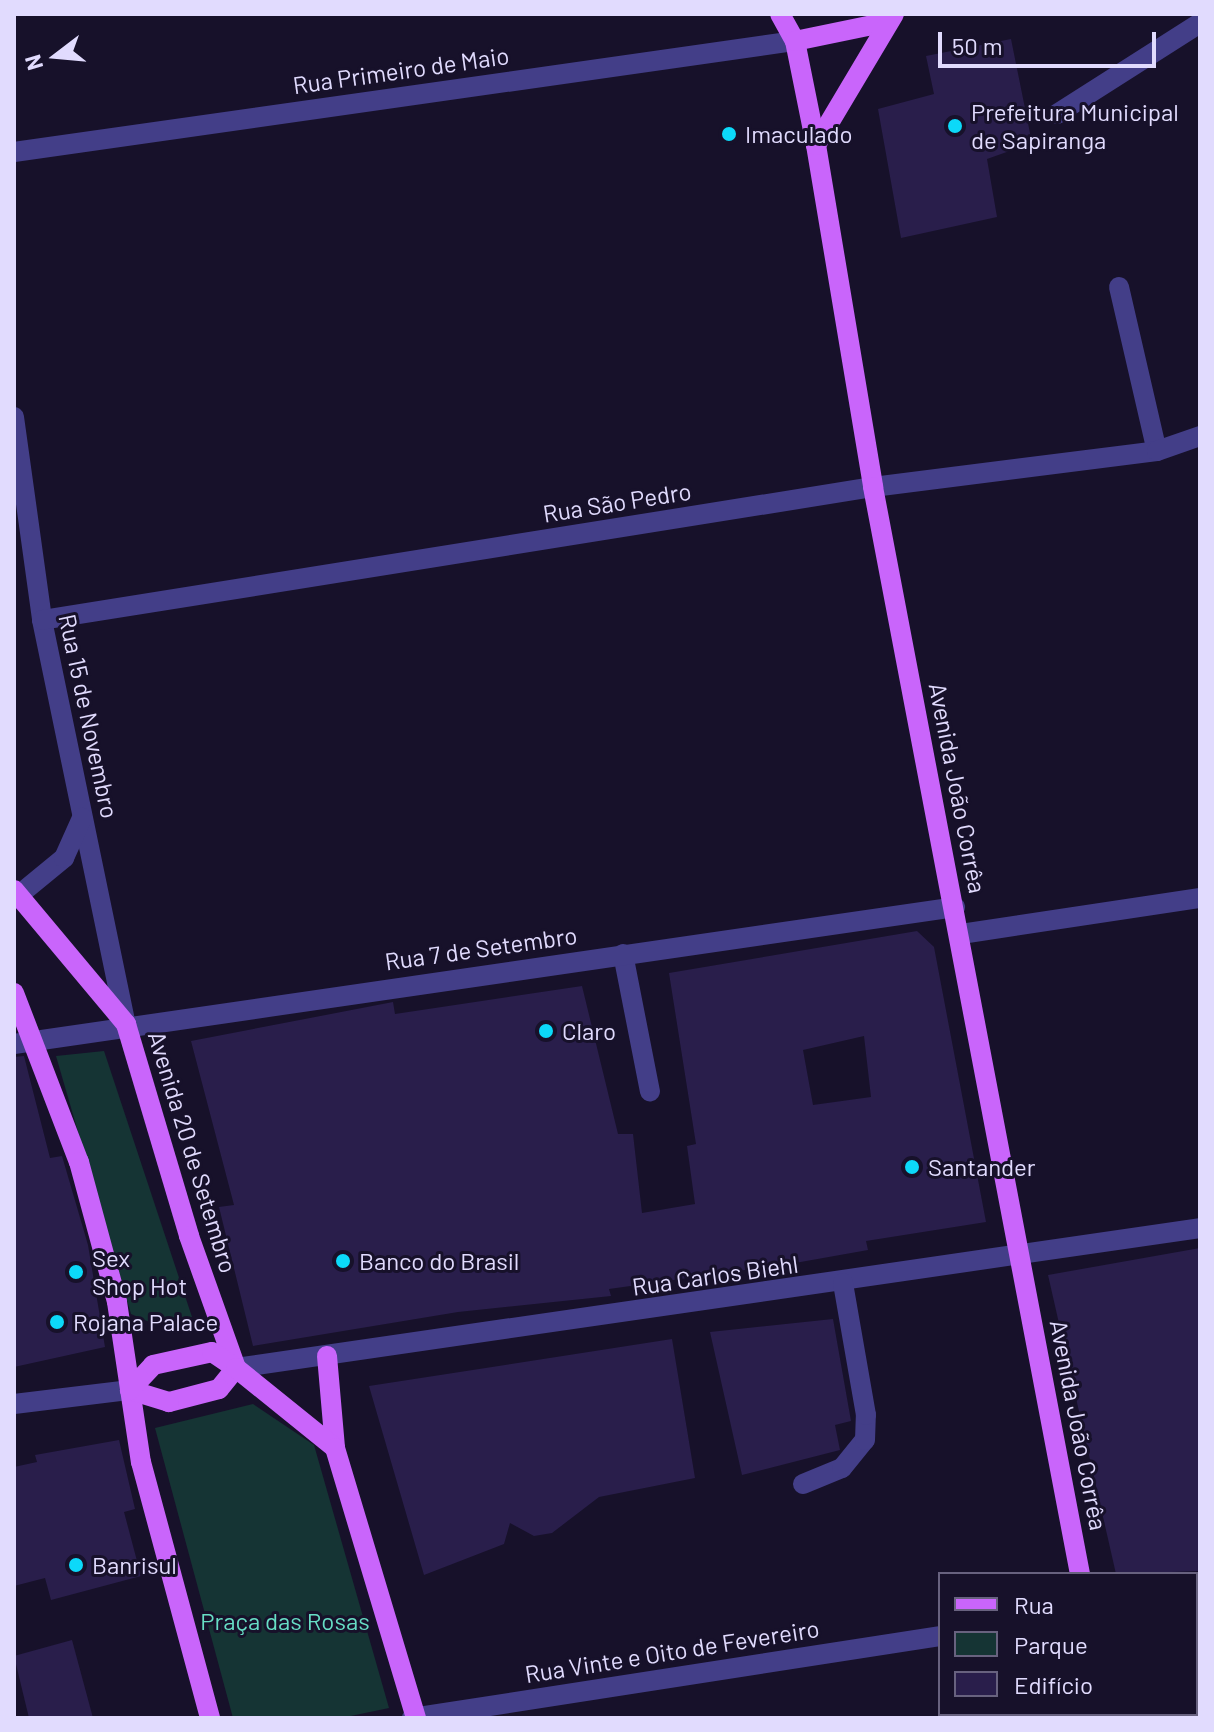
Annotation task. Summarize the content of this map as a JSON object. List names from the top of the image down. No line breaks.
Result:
{"streets":{"main road":["Avenida João Corrêa","Avenida 20 de Setembro"],"street":["Rua Primeiro de Maio","Rua São Pedro","Rua 15 de Novembro","Rua 7 de Setembro","Rua Carlos Biehl","Rua Vinte e Oito de Fevereiro"]},"crossings":[["Rua Primeiro de Maio","Avenida João Corrêa"],["Rua São Pedro","Rua 15 de Novembro"],["Rua São Pedro","Avenida João Corrêa"],["Rua 15 de Novembro","Rua 7 de Setembro"],["Rua 15 de Novembro","Avenida 20 de Setembro"],["Avenida João Corrêa","Rua 7 de Setembro"],["Avenida João Corrêa","Rua Carlos Biehl"],["Rua 7 de Setembro","Avenida 20 de Setembro"],["Avenida 20 de Setembro","Rua Carlos Biehl"]],"parks":["Praça das Rosas"],"places":["Prefeitura Municipal de Sapiranga","Imaculado","Claro","Santander","Banco do Brasil","Sex Shop Hot","Rojana Palace","Banrisul"],"legend":["Rua","Parque","Edifício"],"scale_bar":"50 m","north":"left"}
